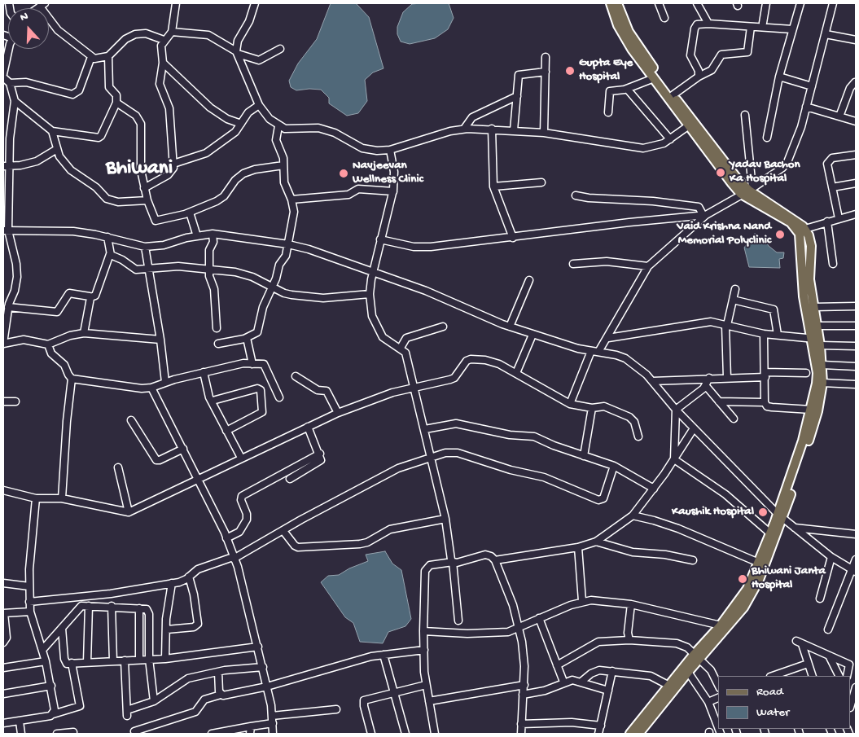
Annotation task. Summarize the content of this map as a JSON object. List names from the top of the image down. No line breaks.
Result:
{"districts":["Bhiwani"],"places":["Gupta Eye Hospital","Yadav Bachon Ka Hospital","Navjeevan Wellness Clinic","Vaid Krishna Nand Memorial Polyclinic","Kaushik Hospital","Bhiwani Janta Hospital"],"legend":["Road","Water"],"north":"top"}
